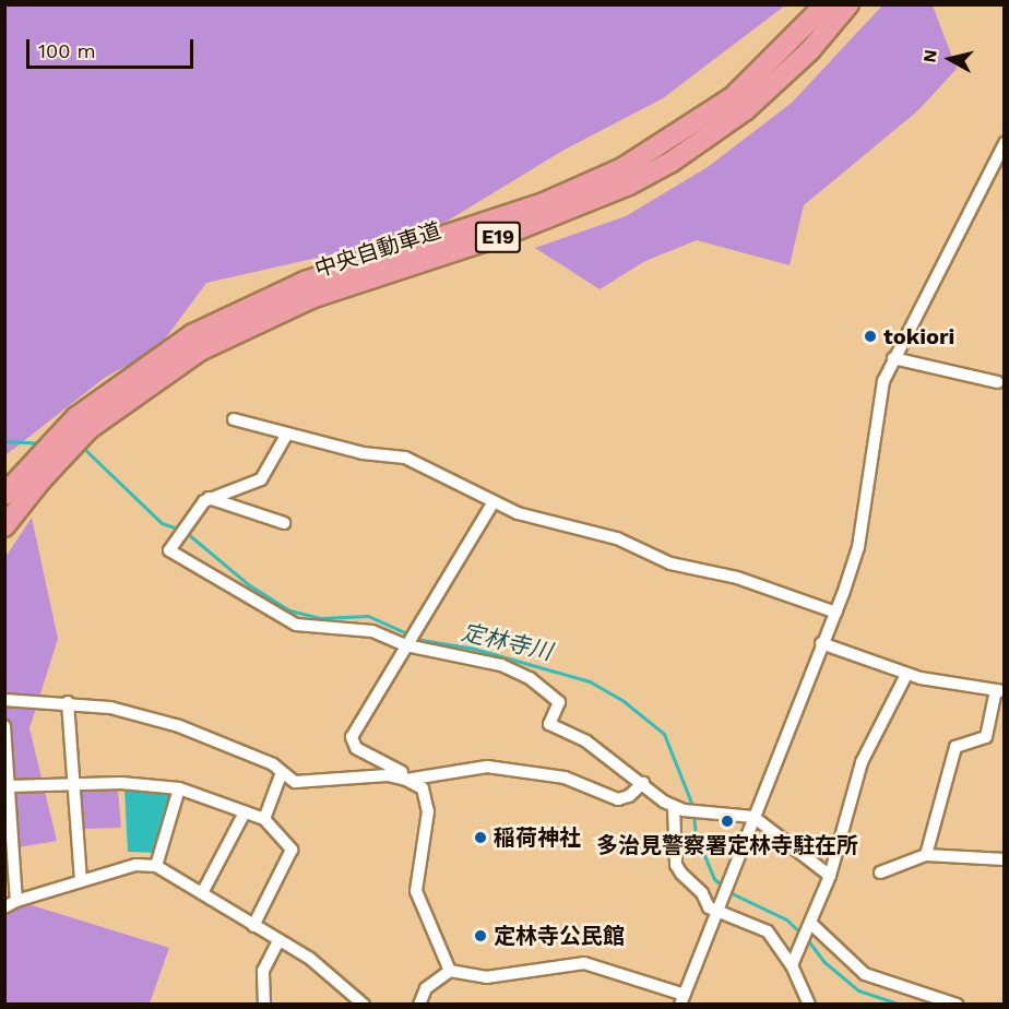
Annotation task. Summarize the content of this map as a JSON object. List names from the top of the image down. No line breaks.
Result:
{"streets":{"highway":["E19","中央自動車道"]},"water":["定林寺川"],"places":["tokiori","多治見警察署定林寺駐在所","稲荷神社","定林寺公民館"],"scale_bar":"100 m","north":"left"}
